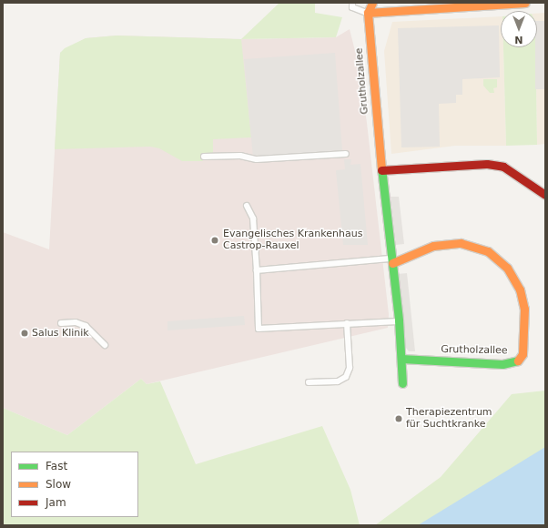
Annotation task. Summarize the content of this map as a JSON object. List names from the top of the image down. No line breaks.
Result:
{"streets":{"street":["Grutholzallee"]},"places":["Evangelisches Krankenhaus Castrop-Rauxel","Salus Klinik","Therapiezentrum für Suchtkranke"],"legend":["Fast","Slow","Jam"],"north":"bottom"}
